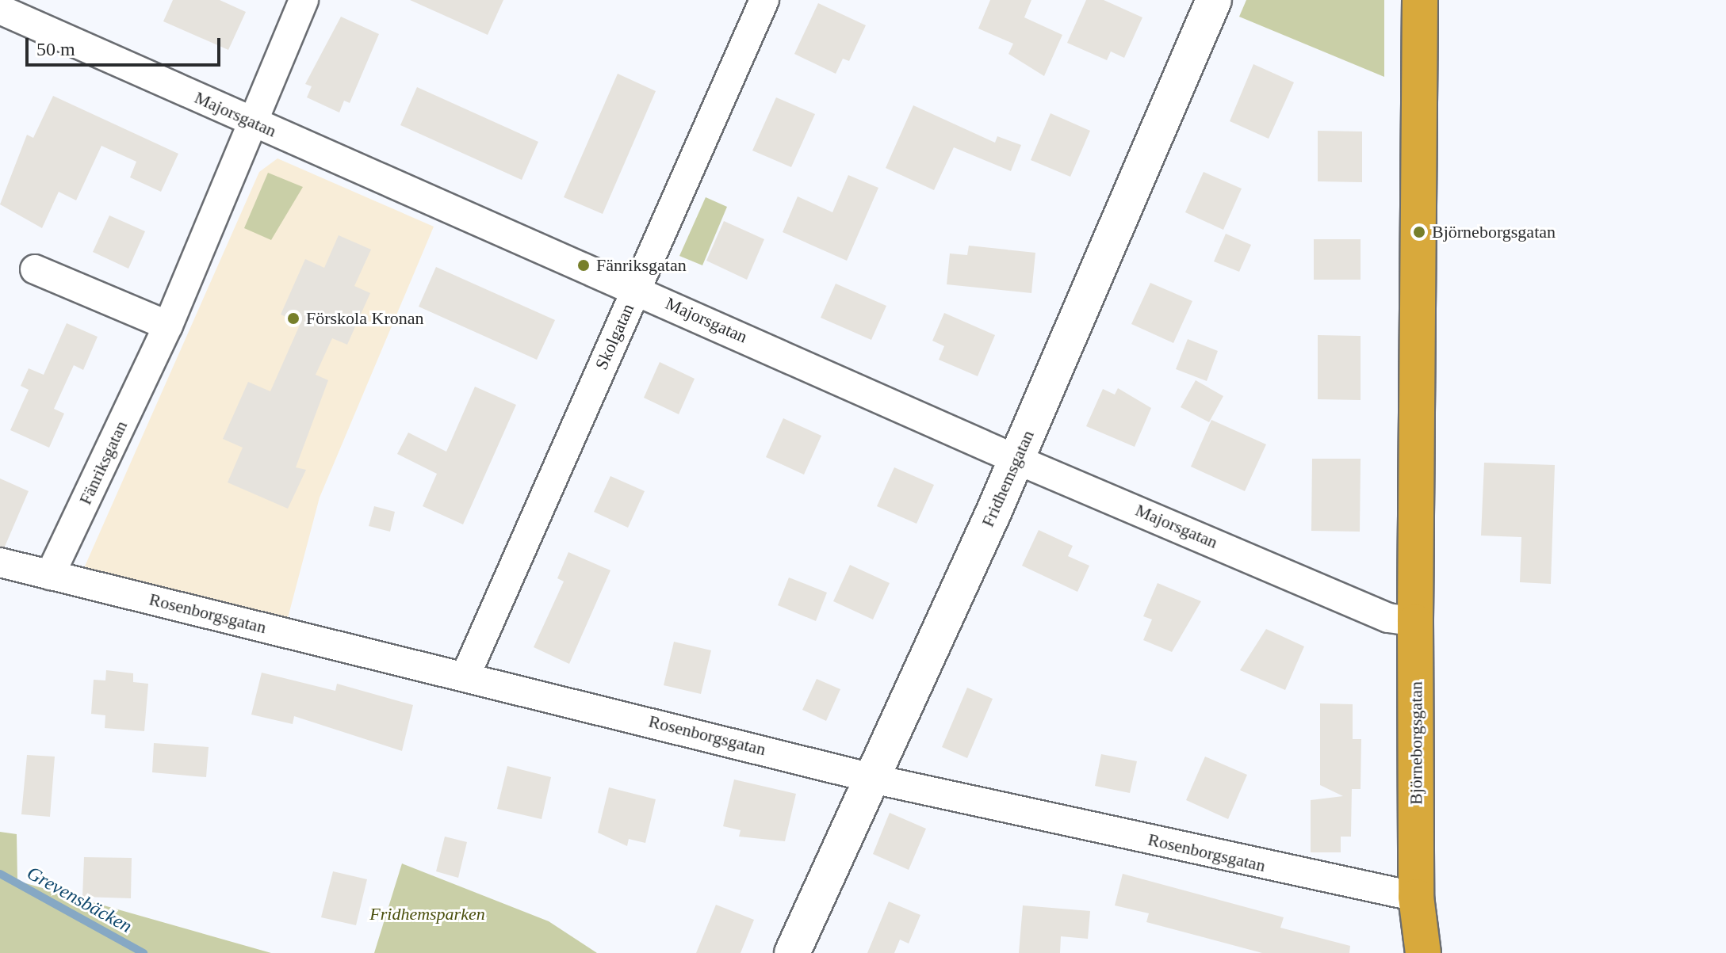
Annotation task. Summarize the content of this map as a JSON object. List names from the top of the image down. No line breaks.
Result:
{"streets":{"highway":["Björneborgsgatan"],"street":["Majorsgatan","Skolgatan","Fänriksgatan","Fridhemsgatan","Rosenborgsgatan"]},"crossings":[["Majorsgatan","Skolgatan"],["Majorsgatan","Fänriksgatan"],["Majorsgatan","Fridhemsgatan"],["Majorsgatan","Björneborgsgatan"],["Skolgatan","Rosenborgsgatan"],["Fänriksgatan","Rosenborgsgatan"],["Fridhemsgatan","Rosenborgsgatan"],["Rosenborgsgatan","Björneborgsgatan"]],"water":["Grevensbäcken"],"parks":["Fridhemsparken"],"places":["Björneborgsgatan","Fänriksgatan","Förskola Kronan"],"scale_bar":"50 m"}
